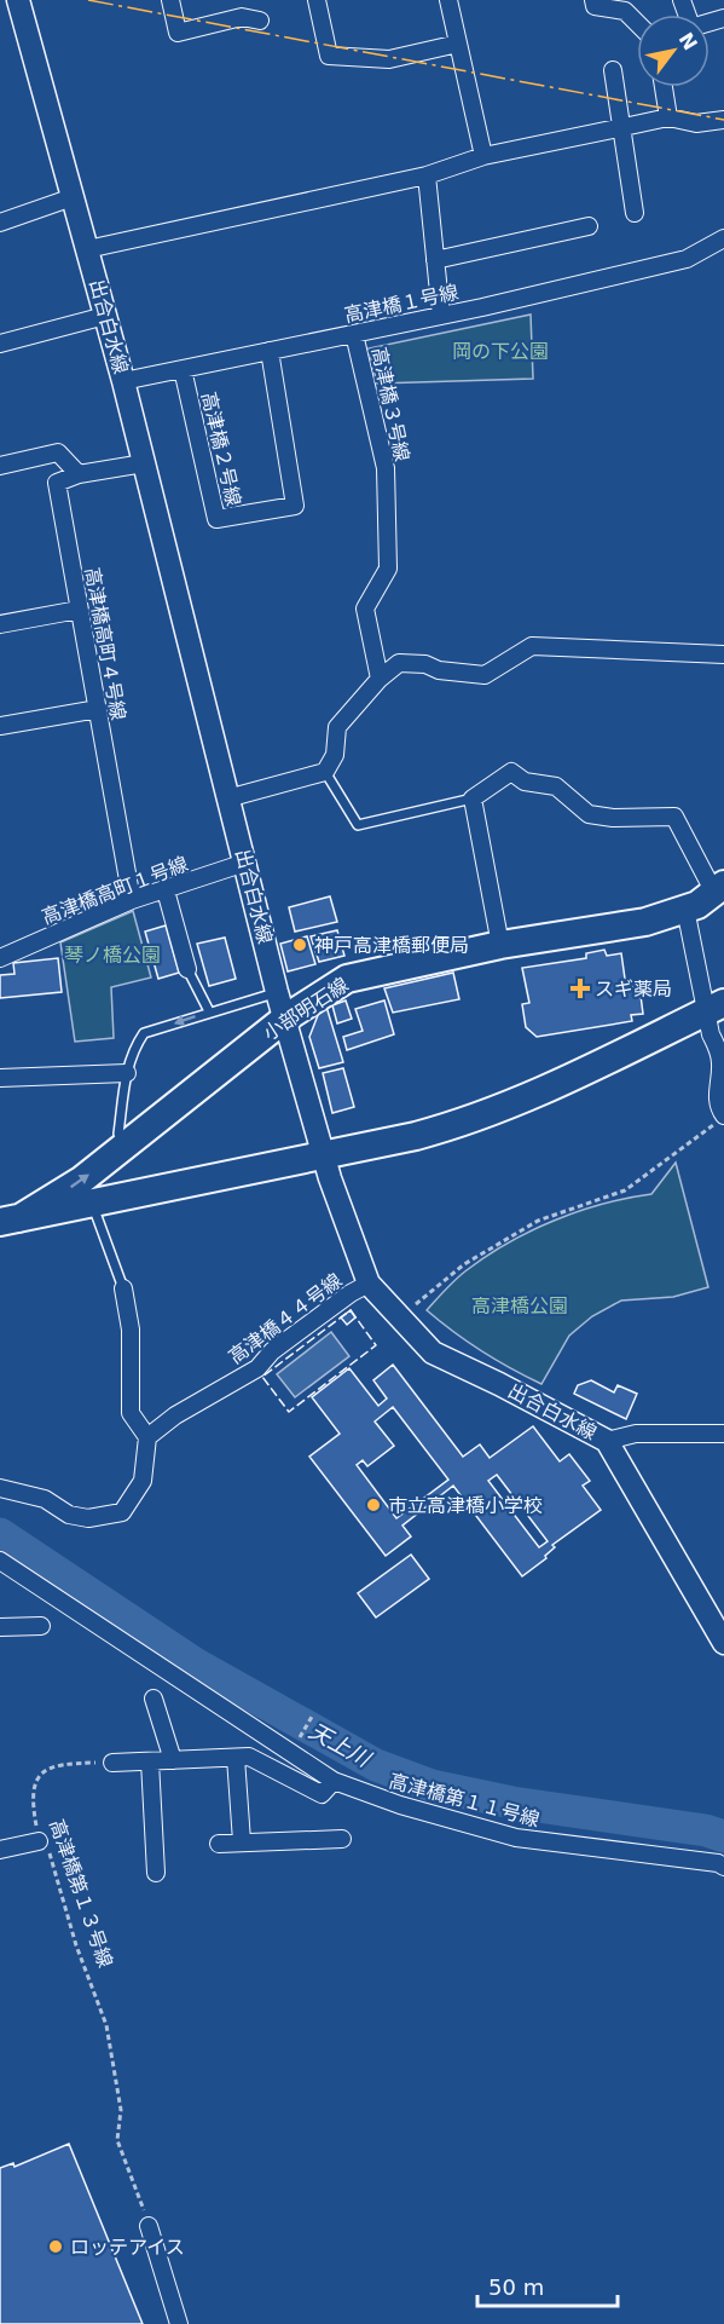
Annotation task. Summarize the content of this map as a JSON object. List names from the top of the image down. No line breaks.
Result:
{"streets":{"main road":["小部明石線"],"street":["高津橋１号線","出合白水線","高津橋３号線","高津橋２号線","高津橋高町４号線","高津橋高町１号線","高津橋４４号線","高津橋第１１号線"],"path":["高津橋第１３号線"]},"crossings":[["高津橋１号線","出合白水線"],["高津橋１号線","高津橋３号線"],["高津橋１号線","高津橋２号線"],["出合白水線","高津橋高町１号線"],["出合白水線","小部明石線"],["出合白水線","高津橋４４号線"],["高津橋高町４号線","高津橋高町１号線"]],"water":["天上川"],"parks":["岡の下公園","琴ノ橋公園","高津橋公園"],"places":{"other":["神戸高津橋郵便局","市立高津橋小学校","ロッテアイス"],"health":["スギ薬局"]},"scale_bar":"50 m","north":"top right"}
